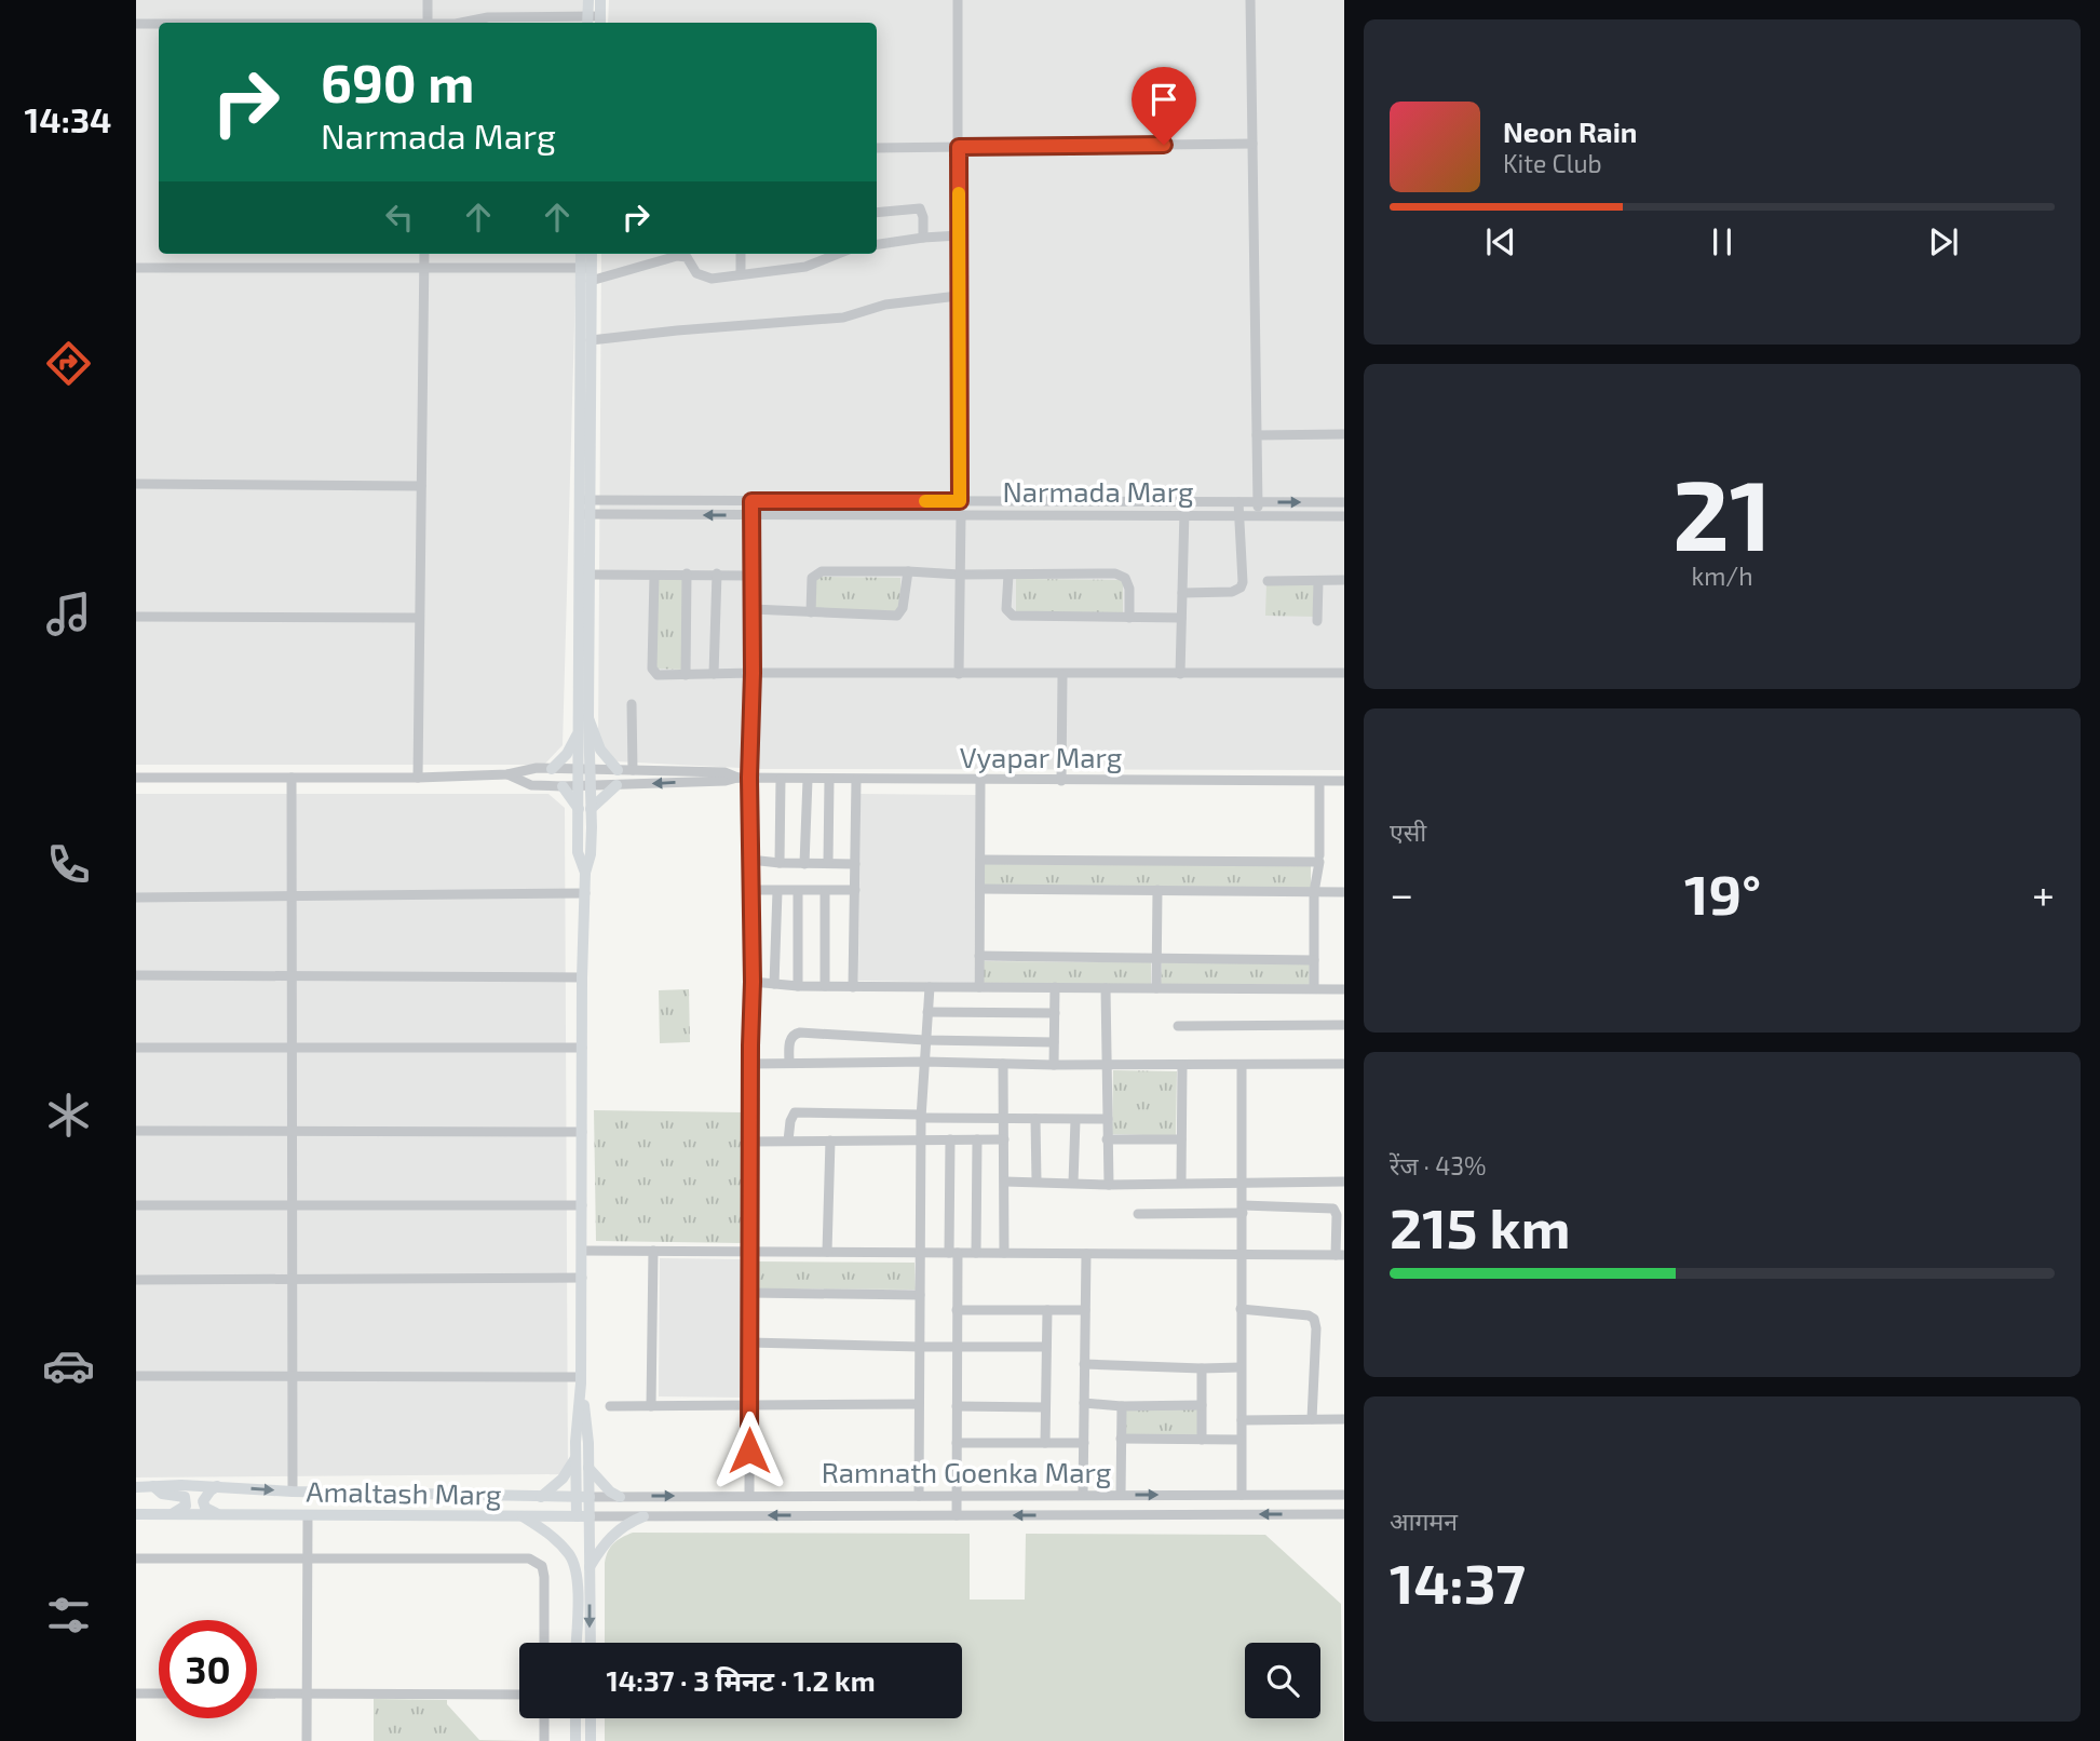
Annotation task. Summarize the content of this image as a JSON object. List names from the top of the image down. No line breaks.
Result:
{"streets":{"main road":["Amaltash Marg"],"street":["Narmada Marg","Vyapar Marg","Ramnath Goenka Marg"]},"crossings":[["Ramnath Goenka Marg","Amaltash Marg"]],"page":{"tabs":"14:34","turn":["690 m","Narmada Marg"],"song":["Neon Rain","Kite Club"],"tile":[["21","km/h"],"एसी",["रेंज · 43%","215 km"],["आगमन","14:37"]],"heat":["−","19°","+"],"limit":"30","trip":"14:37 · 3 मिनट · 1.2 km"}}
